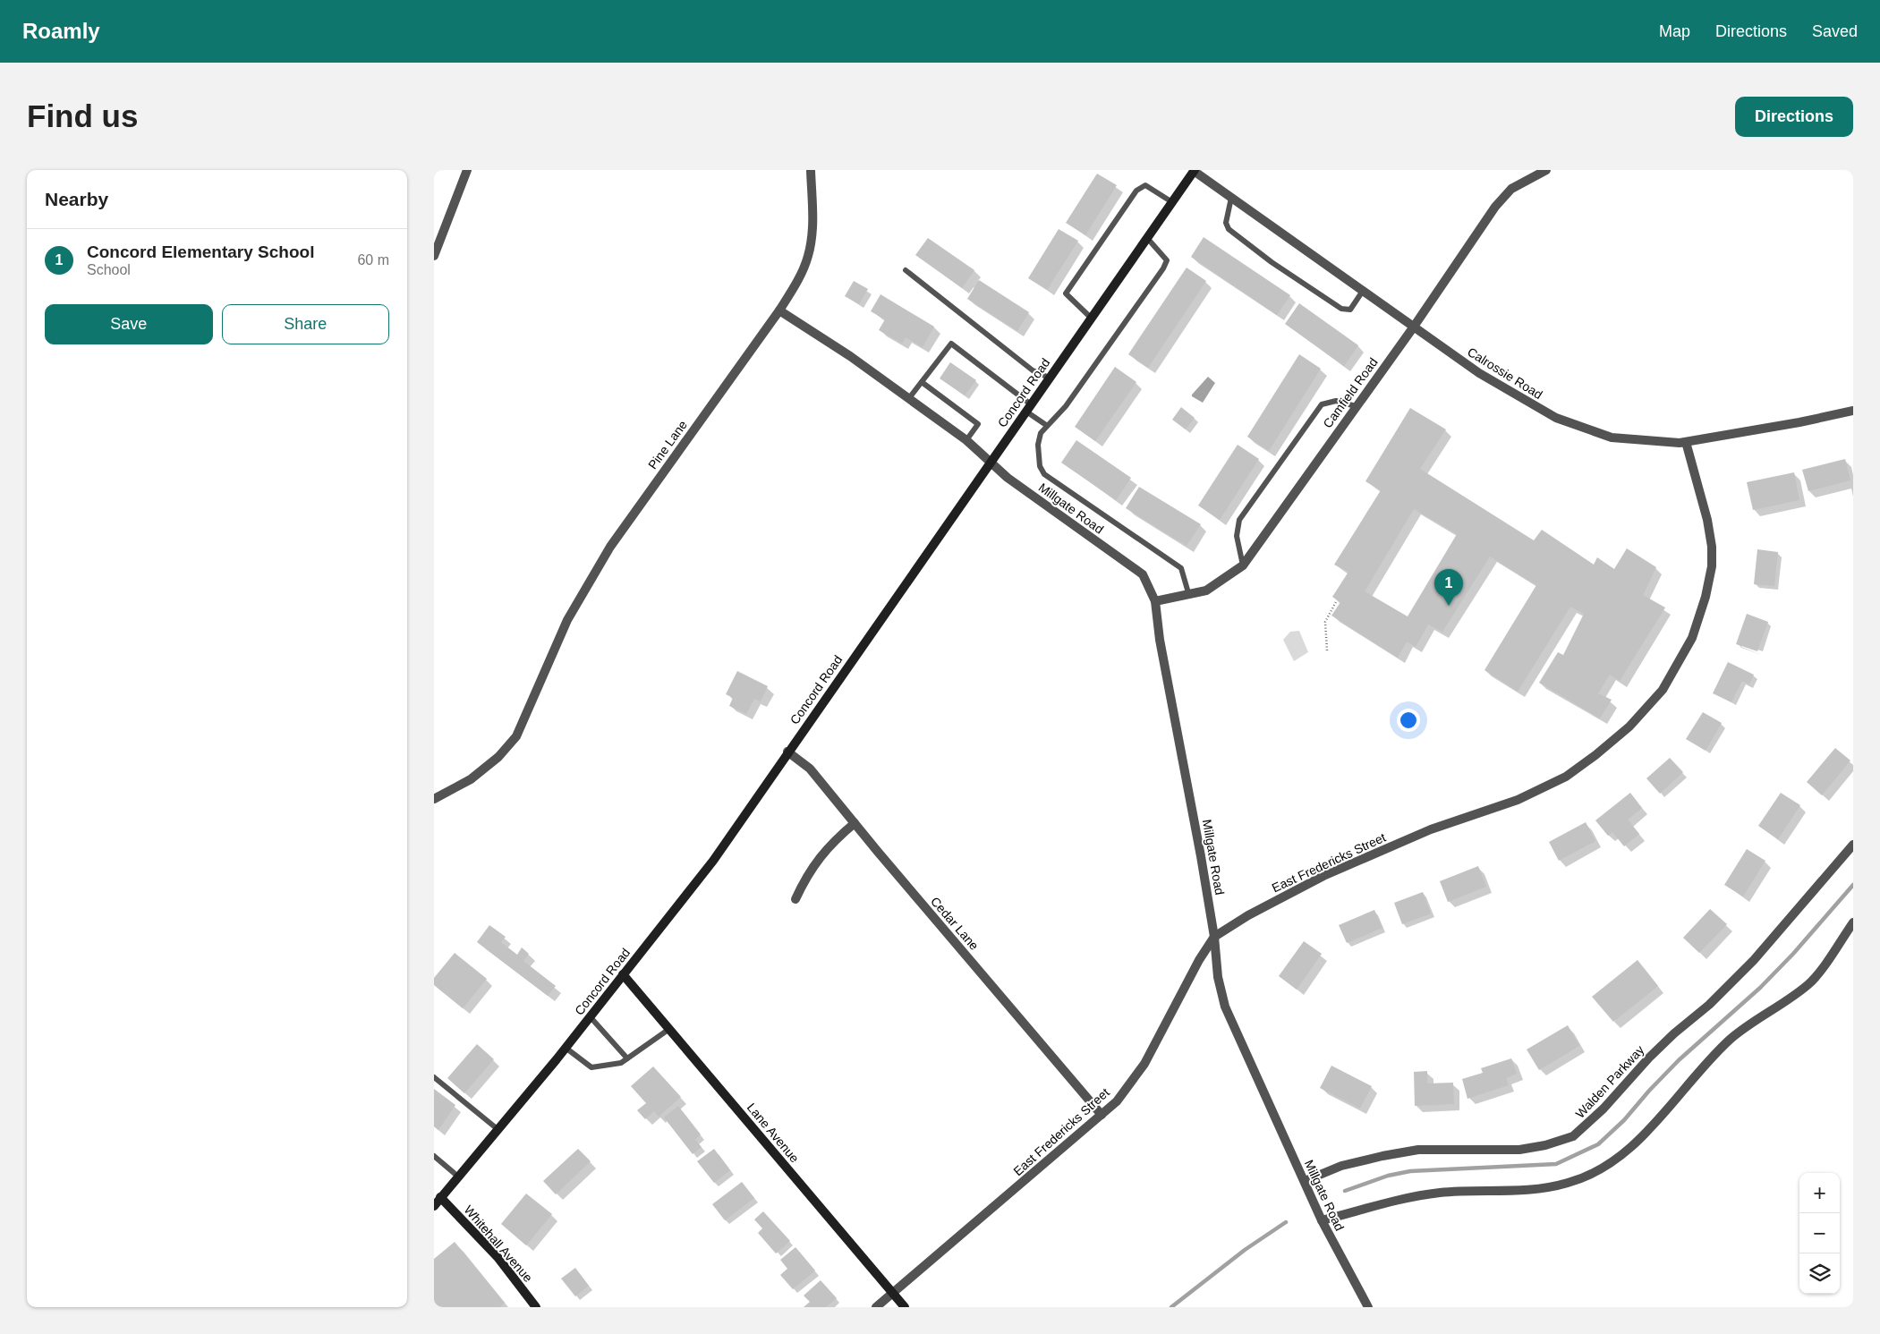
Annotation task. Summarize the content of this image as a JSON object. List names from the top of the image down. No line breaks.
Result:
{"streets":{"street":["Calrossie Road","Concord Road","Camfield Road","Pine Lane","Millgate Road","East Fredericks Street","Cedar Lane","Walden Parkway","Lane Avenue","Whitehall Avenue"]},"crossings":[["Calrossie Road","Concord Road"],["Calrossie Road","Camfield Road"],["Calrossie Road","East Fredericks Street"],["Concord Road","Millgate Road"],["Concord Road","Cedar Lane"],["Concord Road","Lane Avenue"],["Concord Road","Whitehall Avenue"],["Camfield Road","Millgate Road"],["Millgate Road","East Fredericks Street"],["Millgate Road","Walden Parkway"],["East Fredericks Street","Cedar Lane"],["East Fredericks Street","Lane Avenue"]],"page":{"header":"Roamly","nav":["Map","Directions","Saved"],"buttons":["Directions",["Save","Share"]],"title":"Find us","heading":"Nearby","list":[{"mark":"1","name":"Concord Elementary School","note":"School","value":"60 m"}],"pins":"1","map_buttons":["+","−"]}}
